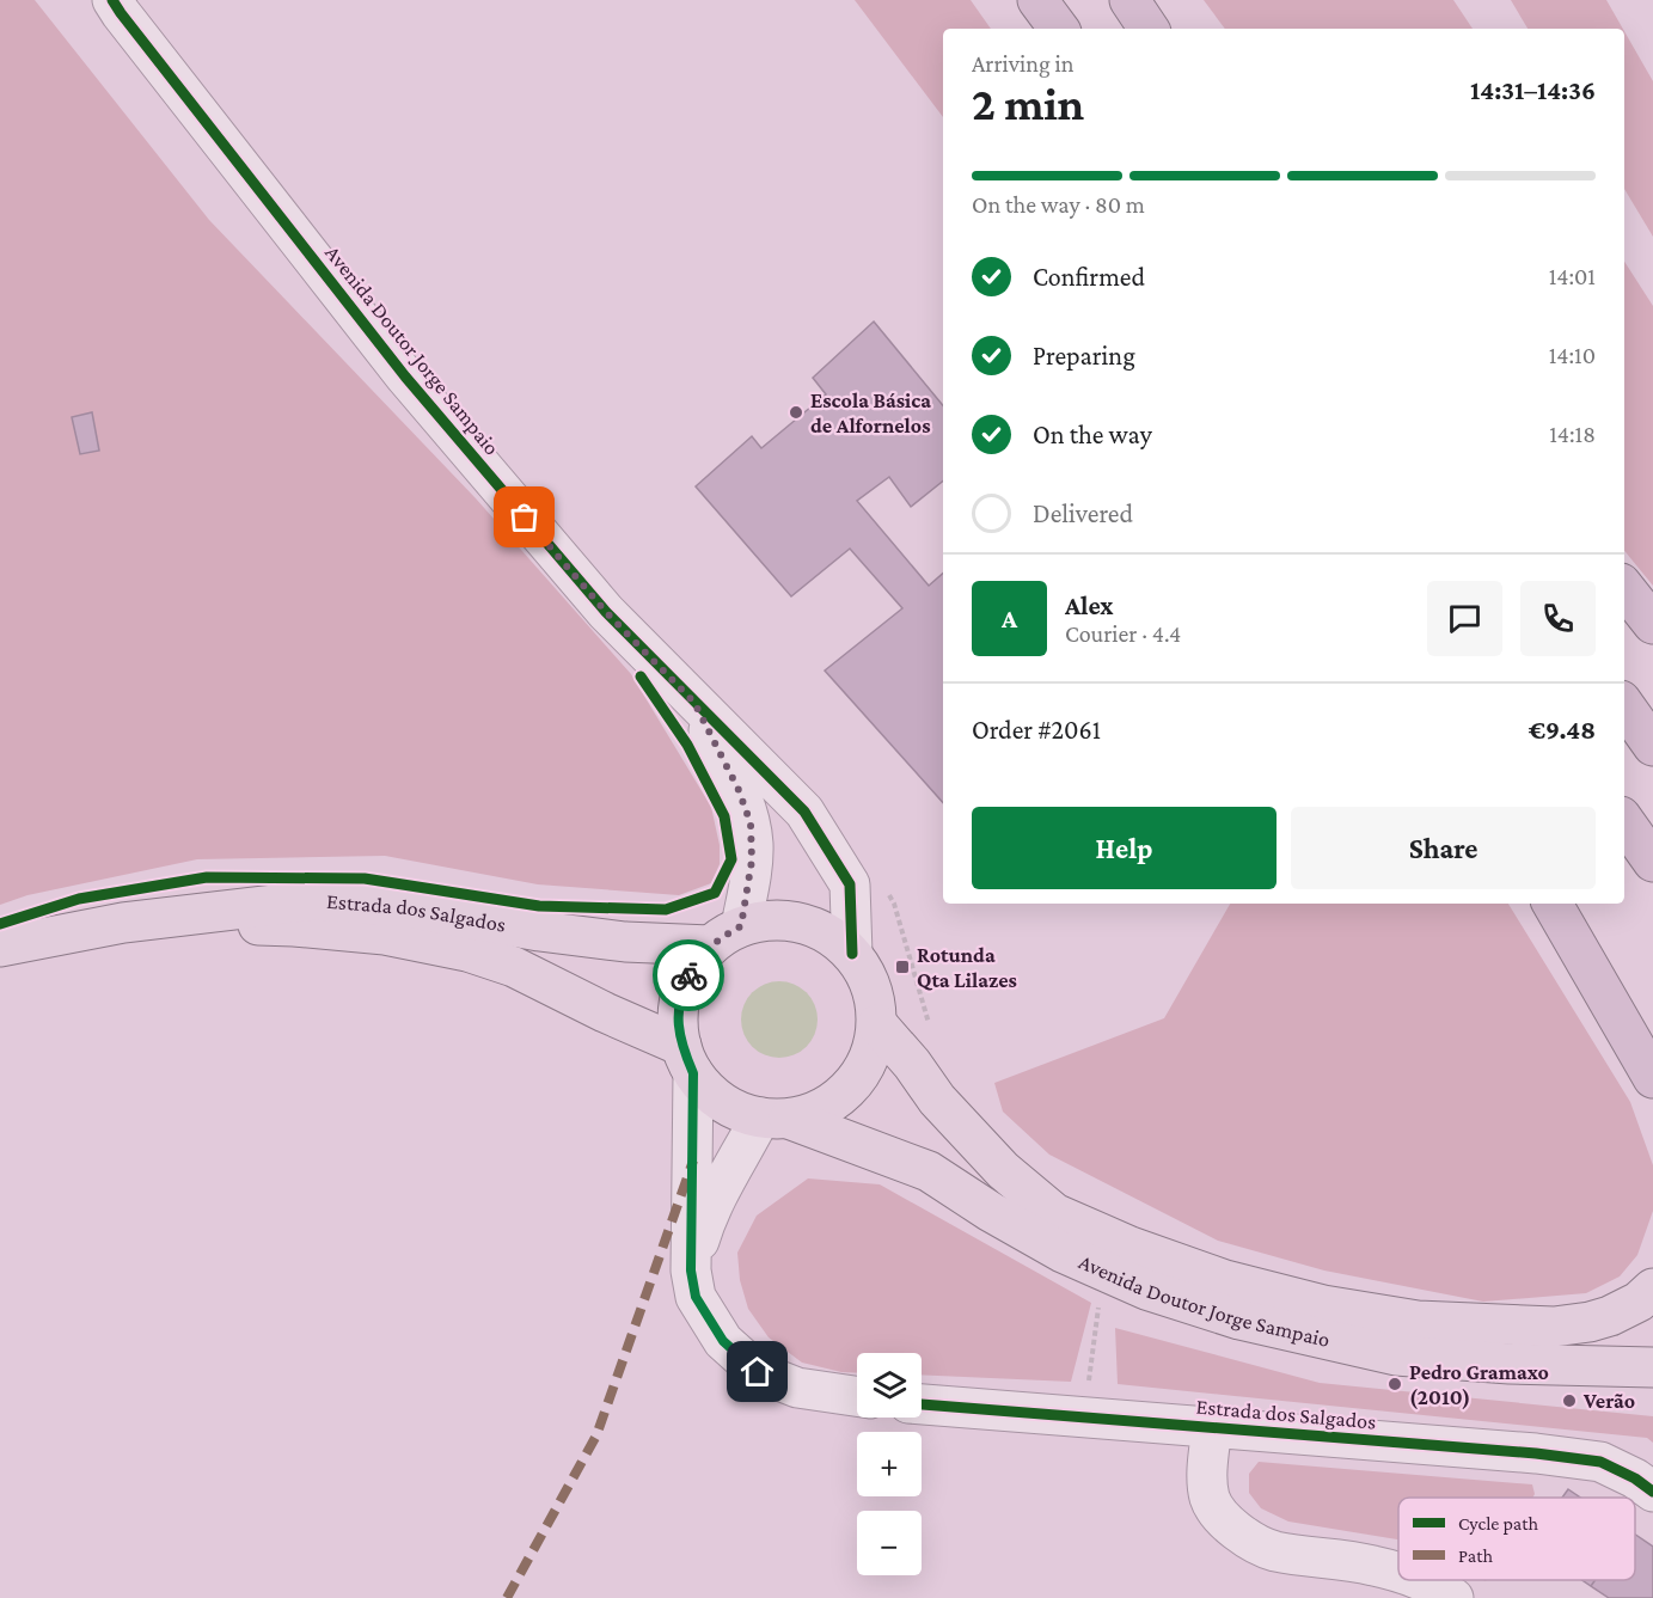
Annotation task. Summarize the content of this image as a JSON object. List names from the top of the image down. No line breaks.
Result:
{"streets":{"main road":["Avenida Doutor Jorge Sampaio","Estrada dos Salgados"]},"crossings":[["Avenida Doutor Jorge Sampaio","Estrada dos Salgados"]],"places":{"other":["Escola Básica de Alfornelos","Pedro Gramaxo (2010)","Verão"],"transit":["Rotunda Qta Lilazes"]},"legend":["Cycle path","Path"],"page":{"heading":["2 min","Arriving in","14:31–14:36"],"panel":["Alex","Courier · 4.4","Order #2061","€9.48"],"bar":"On the way · 80 m","list":[["Confirmed","14:01"],["Preparing","14:10"],["On the way","14:18"],"Delivered"],"round":"A","buttons":["Help","Share"],"map_buttons":["+","−"]}}
